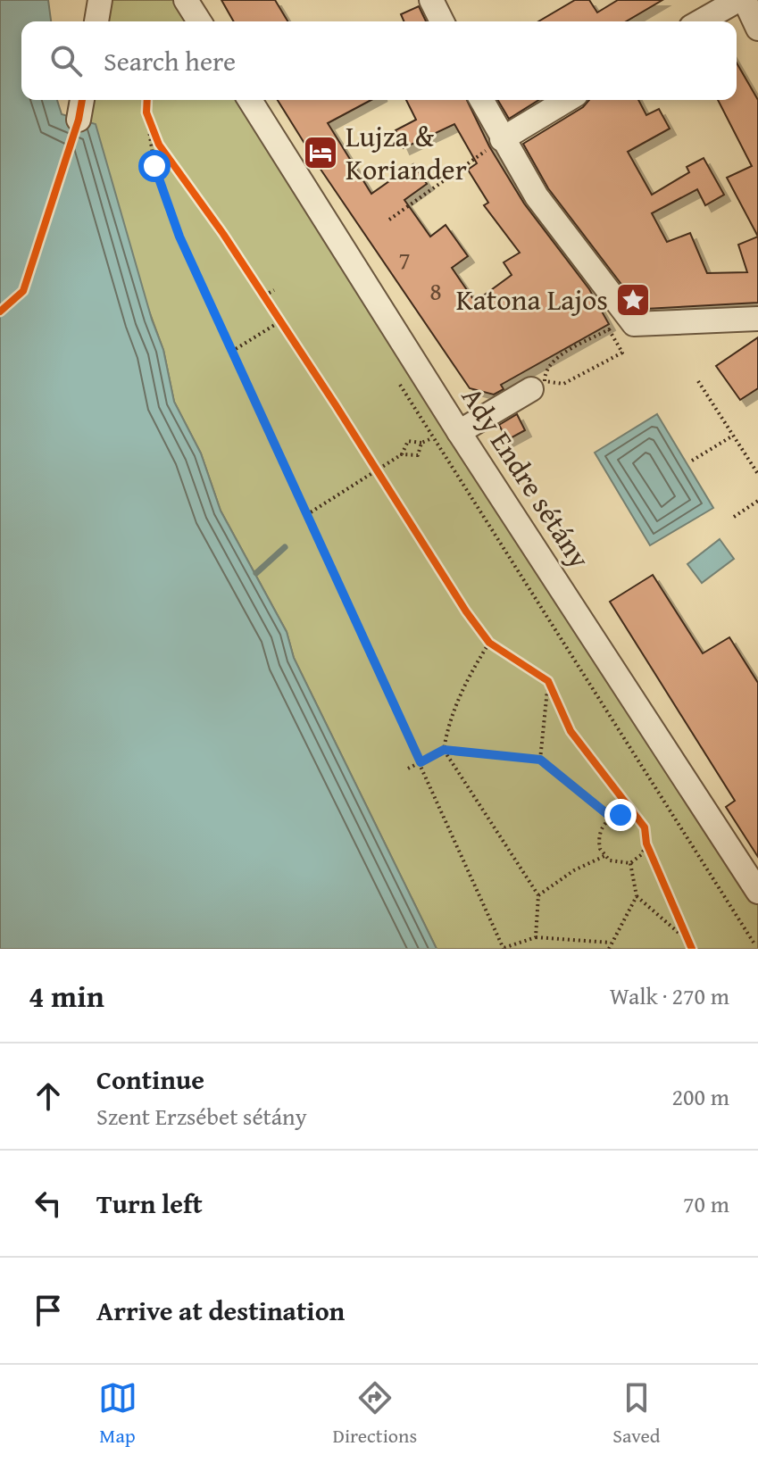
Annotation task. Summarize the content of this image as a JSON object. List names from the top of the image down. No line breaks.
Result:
{"streets":{"street":["Ady Endre sétány"]},"places":{"hotel":["Lujza & Koriander"],"place":["Katona Lajos"]},"house_numbers":["7","8"],"page":{"search":"Search here","heading":["4 min","Walk · 270 m"],"list":[["Continue","Szent Erzsébet sétány","200 m"],["Turn left","70 m"],"Arrive at destination"],"nav":["Map","Directions","Saved"]}}
